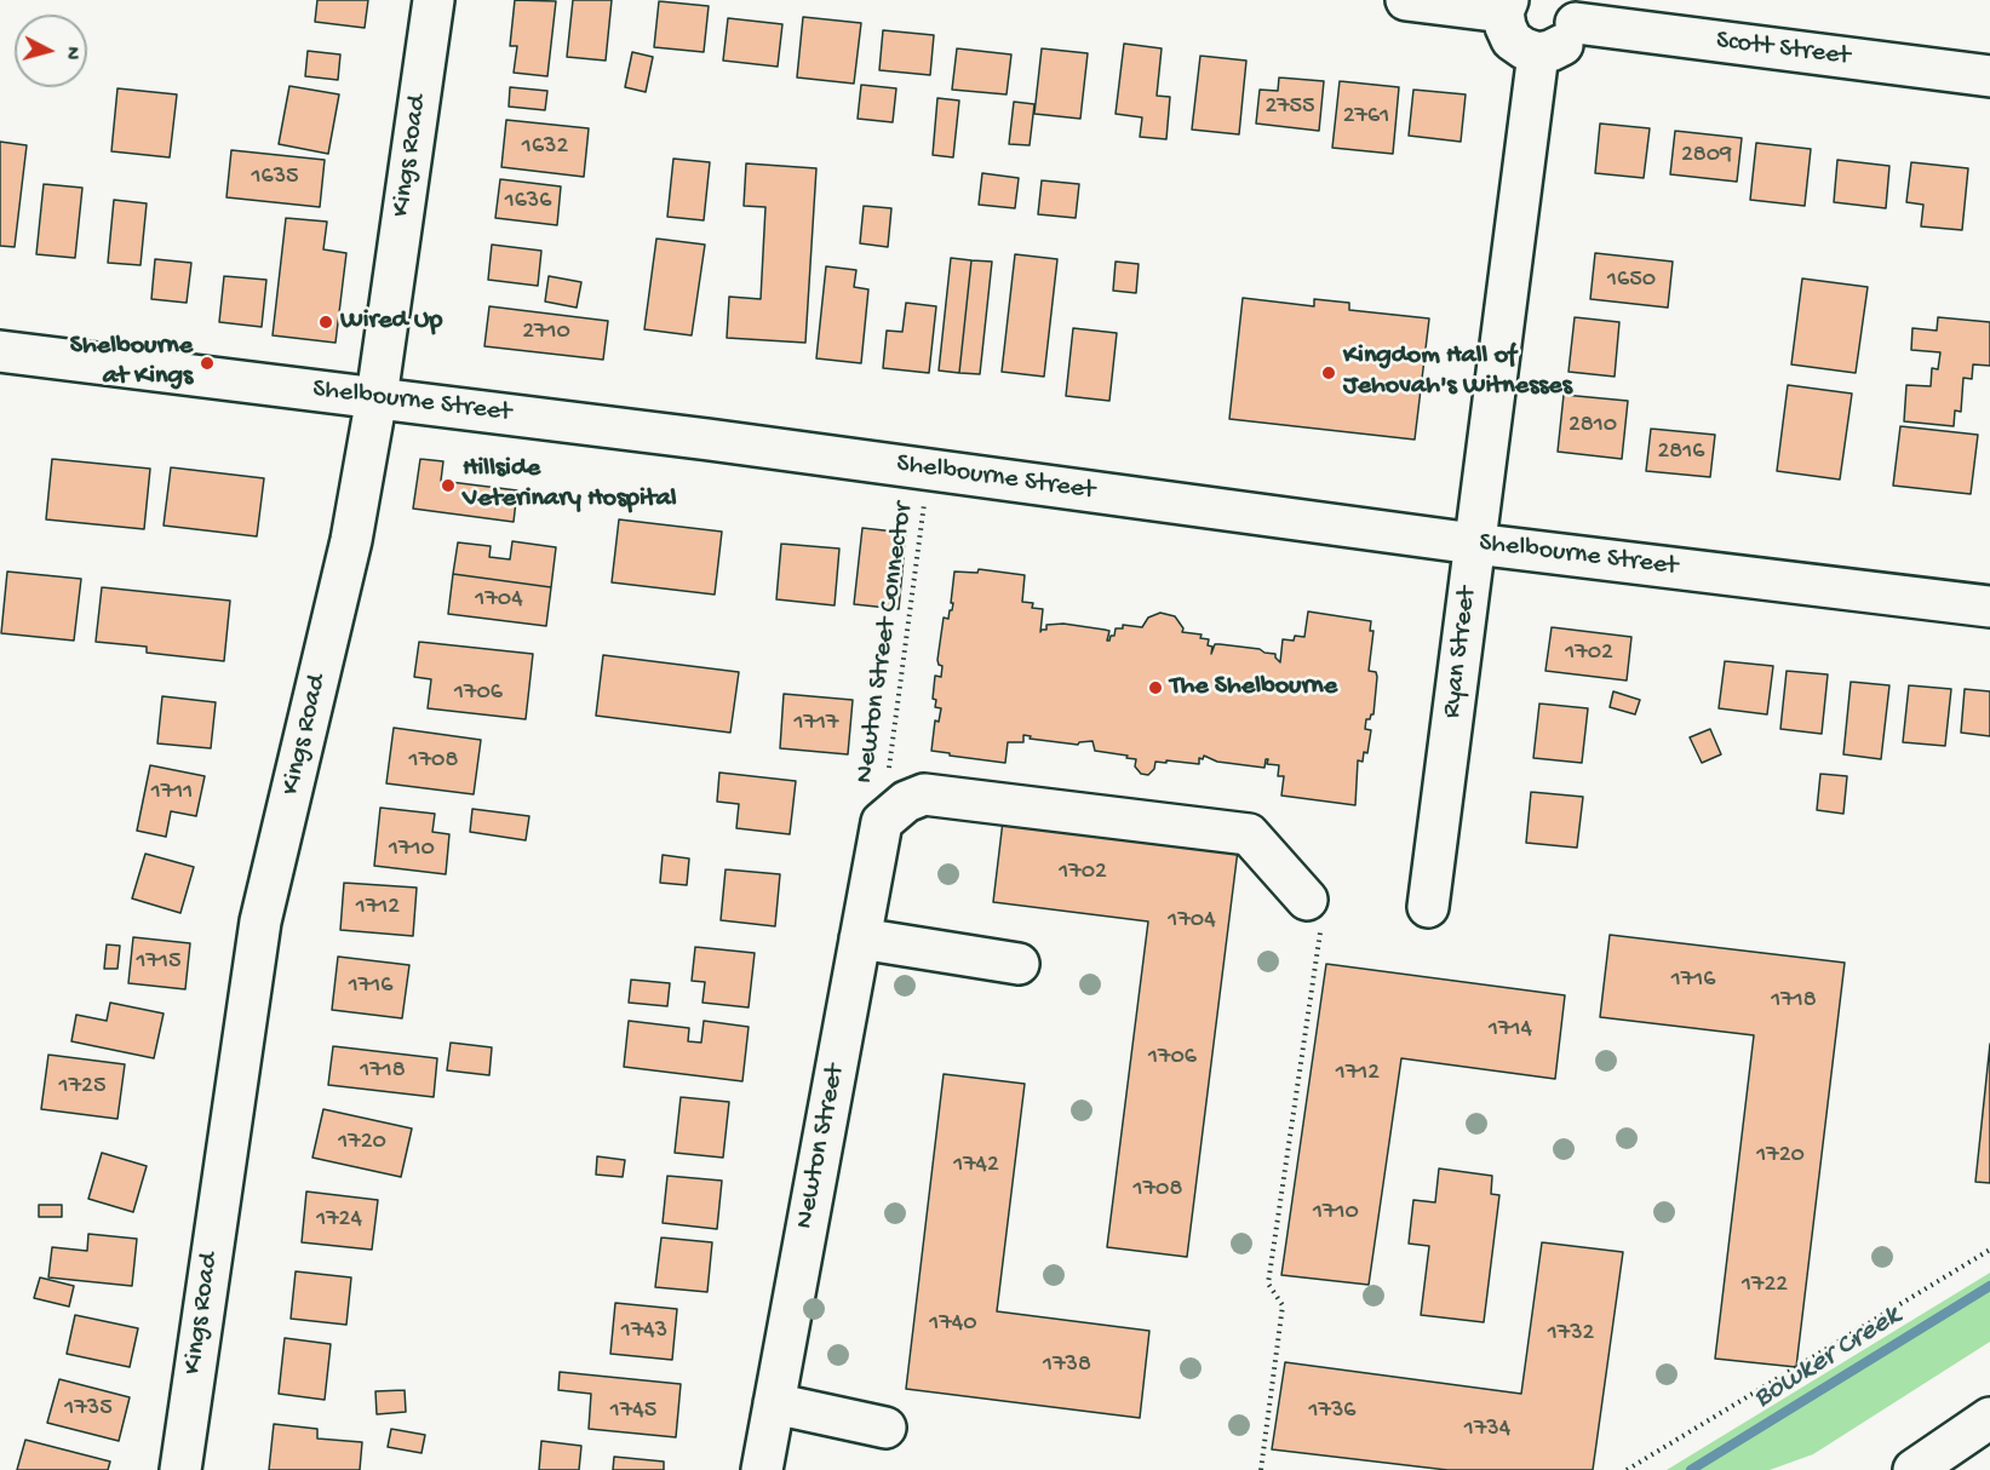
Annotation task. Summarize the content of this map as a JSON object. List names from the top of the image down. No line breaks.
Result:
{"streets":{"street":["Scott Street","Kings Road","Shelbourne Street","Ryan Street","Newton Street"],"path":["Newton Street Connector"]},"crossings":[["Kings Road","Shelbourne Street"],["Shelbourne Street","Newton Street Connector"],["Shelbourne Street","Ryan Street"],["Newton Street Connector","Newton Street"]],"water":["Bowker Creek"],"places":["Wired Up","Shelbourne at Kings","Kingdom Hall of Jehovah's Witnesses","Hillside Veterinary Hospital","The Shelbourne"],"house_numbers":["2755","2761","1632","2809","1635","1636","1650","2710","2810","2816","1704","1702","1706","1717","1708","1711","1710","1702","1712","1704","1715","1716","1716","1718","1714","1706","1718","1712","1725","1720","1720","1742","1708","1710","1724","1722","1740","1743","1732","1738","1735","1745","1736","1734"],"north":"right"}
